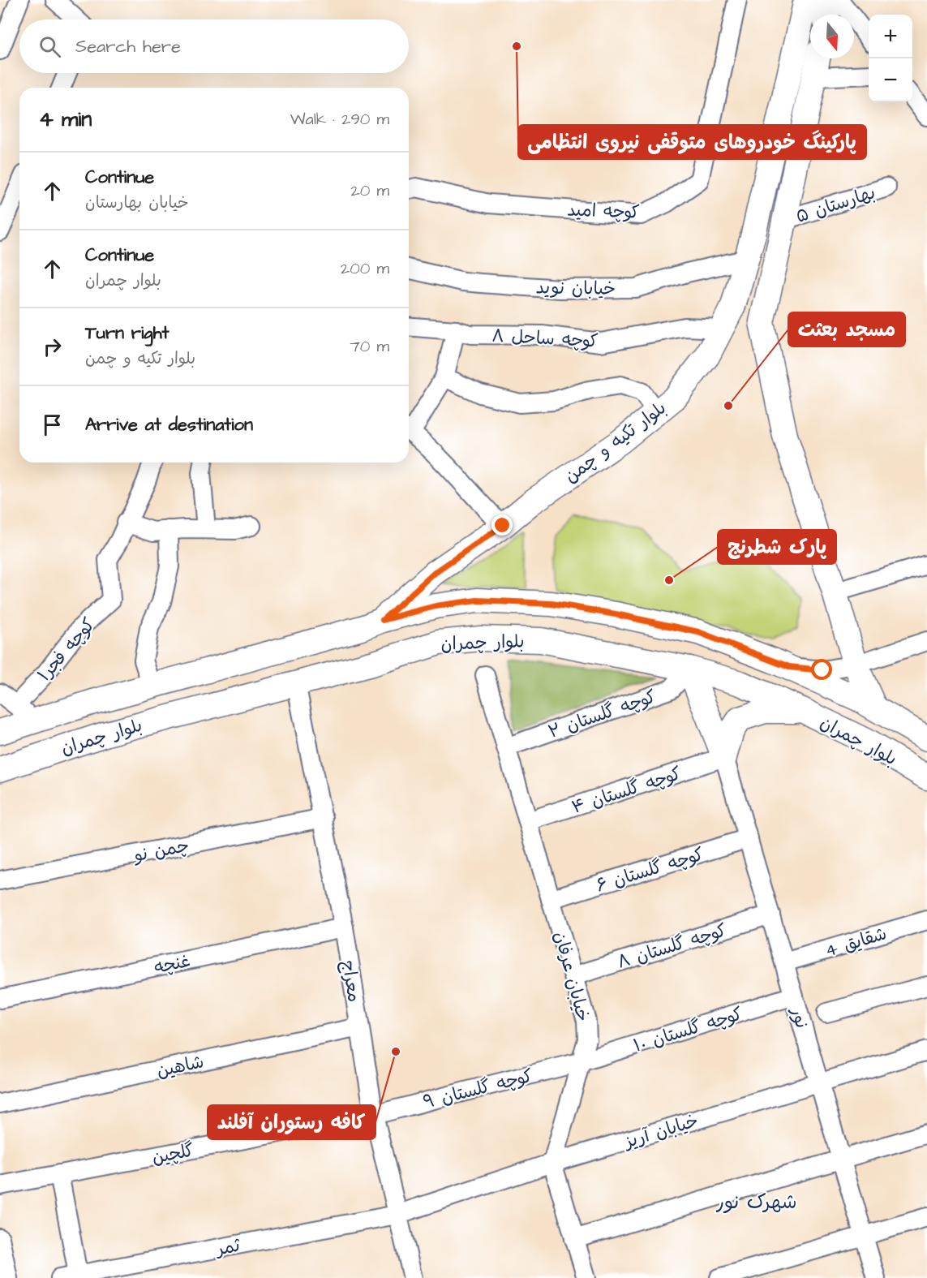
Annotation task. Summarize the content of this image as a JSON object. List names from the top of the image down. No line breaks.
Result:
{"streets":{"main road":["بلوار تکیه و چمن","بلوار چمران"],"street":["بهارستان ۵","کوچه امید","خیابان نوید","کوچه ساحل ۸","کوچه فجر۱","کوچه گلستان ۲","کوچه گلستان ۴","چمن نو","کوچه گلستان ۶","شقایق 4","کوچه گلستان ۸","غنچه","خیابان عرفان","معراج","نور","کوچه گلستان ۱۰","شاهین","کوچه گلستان ۹","خیابان آریز","گلچین","ثمر"]},"crossings":[["خیابان نوید","بلوار تکیه و چمن"],["کوچه ساحل ۸","بلوار تکیه و چمن"],["بلوار تکیه و چمن","بلوار چمران"],["بلوار چمران","کوچه گلستان ۲"],["بلوار چمران","معراج"],["کوچه گلستان ۲","خیابان عرفان"],["کوچه گلستان ۴","خیابان عرفان"],["کوچه گلستان ۴","نور"],["چمن نو","معراج"],["کوچه گلستان ۶","خیابان عرفان"],["کوچه گلستان ۶","نور"],["شقایق 4","نور"],["کوچه گلستان ۸","خیابان عرفان"],["کوچه گلستان ۸","نور"],["غنچه","معراج"],["خیابان عرفان","کوچه گلستان ۱۰"],["خیابان عرفان","کوچه گلستان ۹"],["خیابان عرفان","خیابان آریز"],["معراج","شاهین"],["معراج","کوچه گلستان ۹"],["معراج","خیابان آریز"],["معراج","گلچین"],["معراج","ثمر"],["نور","کوچه گلستان ۱۰"],["نور","خیابان آریز"],["کوچه گلستان ۱۰","کوچه گلستان ۹"],["کوچه گلستان ۹","گلچین"],["خیابان آریز","ثمر"]],"districts":["شهرک نور"],"places":["پارکینگ خودروهای متوقفی نیروی انتظامی","مسجد بعثت","پارک شطرنج","کافه رستوران آفلند"],"north":"bottom","page":{"map_buttons":["+","−"],"search":"Search here","heading":["4 min","Walk · 290 m"],"list":[["Continue","خیابان بهارستان","20 m"],["Continue","بلوار چمران","200 m"],["Turn right","بلوار تکیه و چمن","70 m"],"Arrive at destination"]}}
